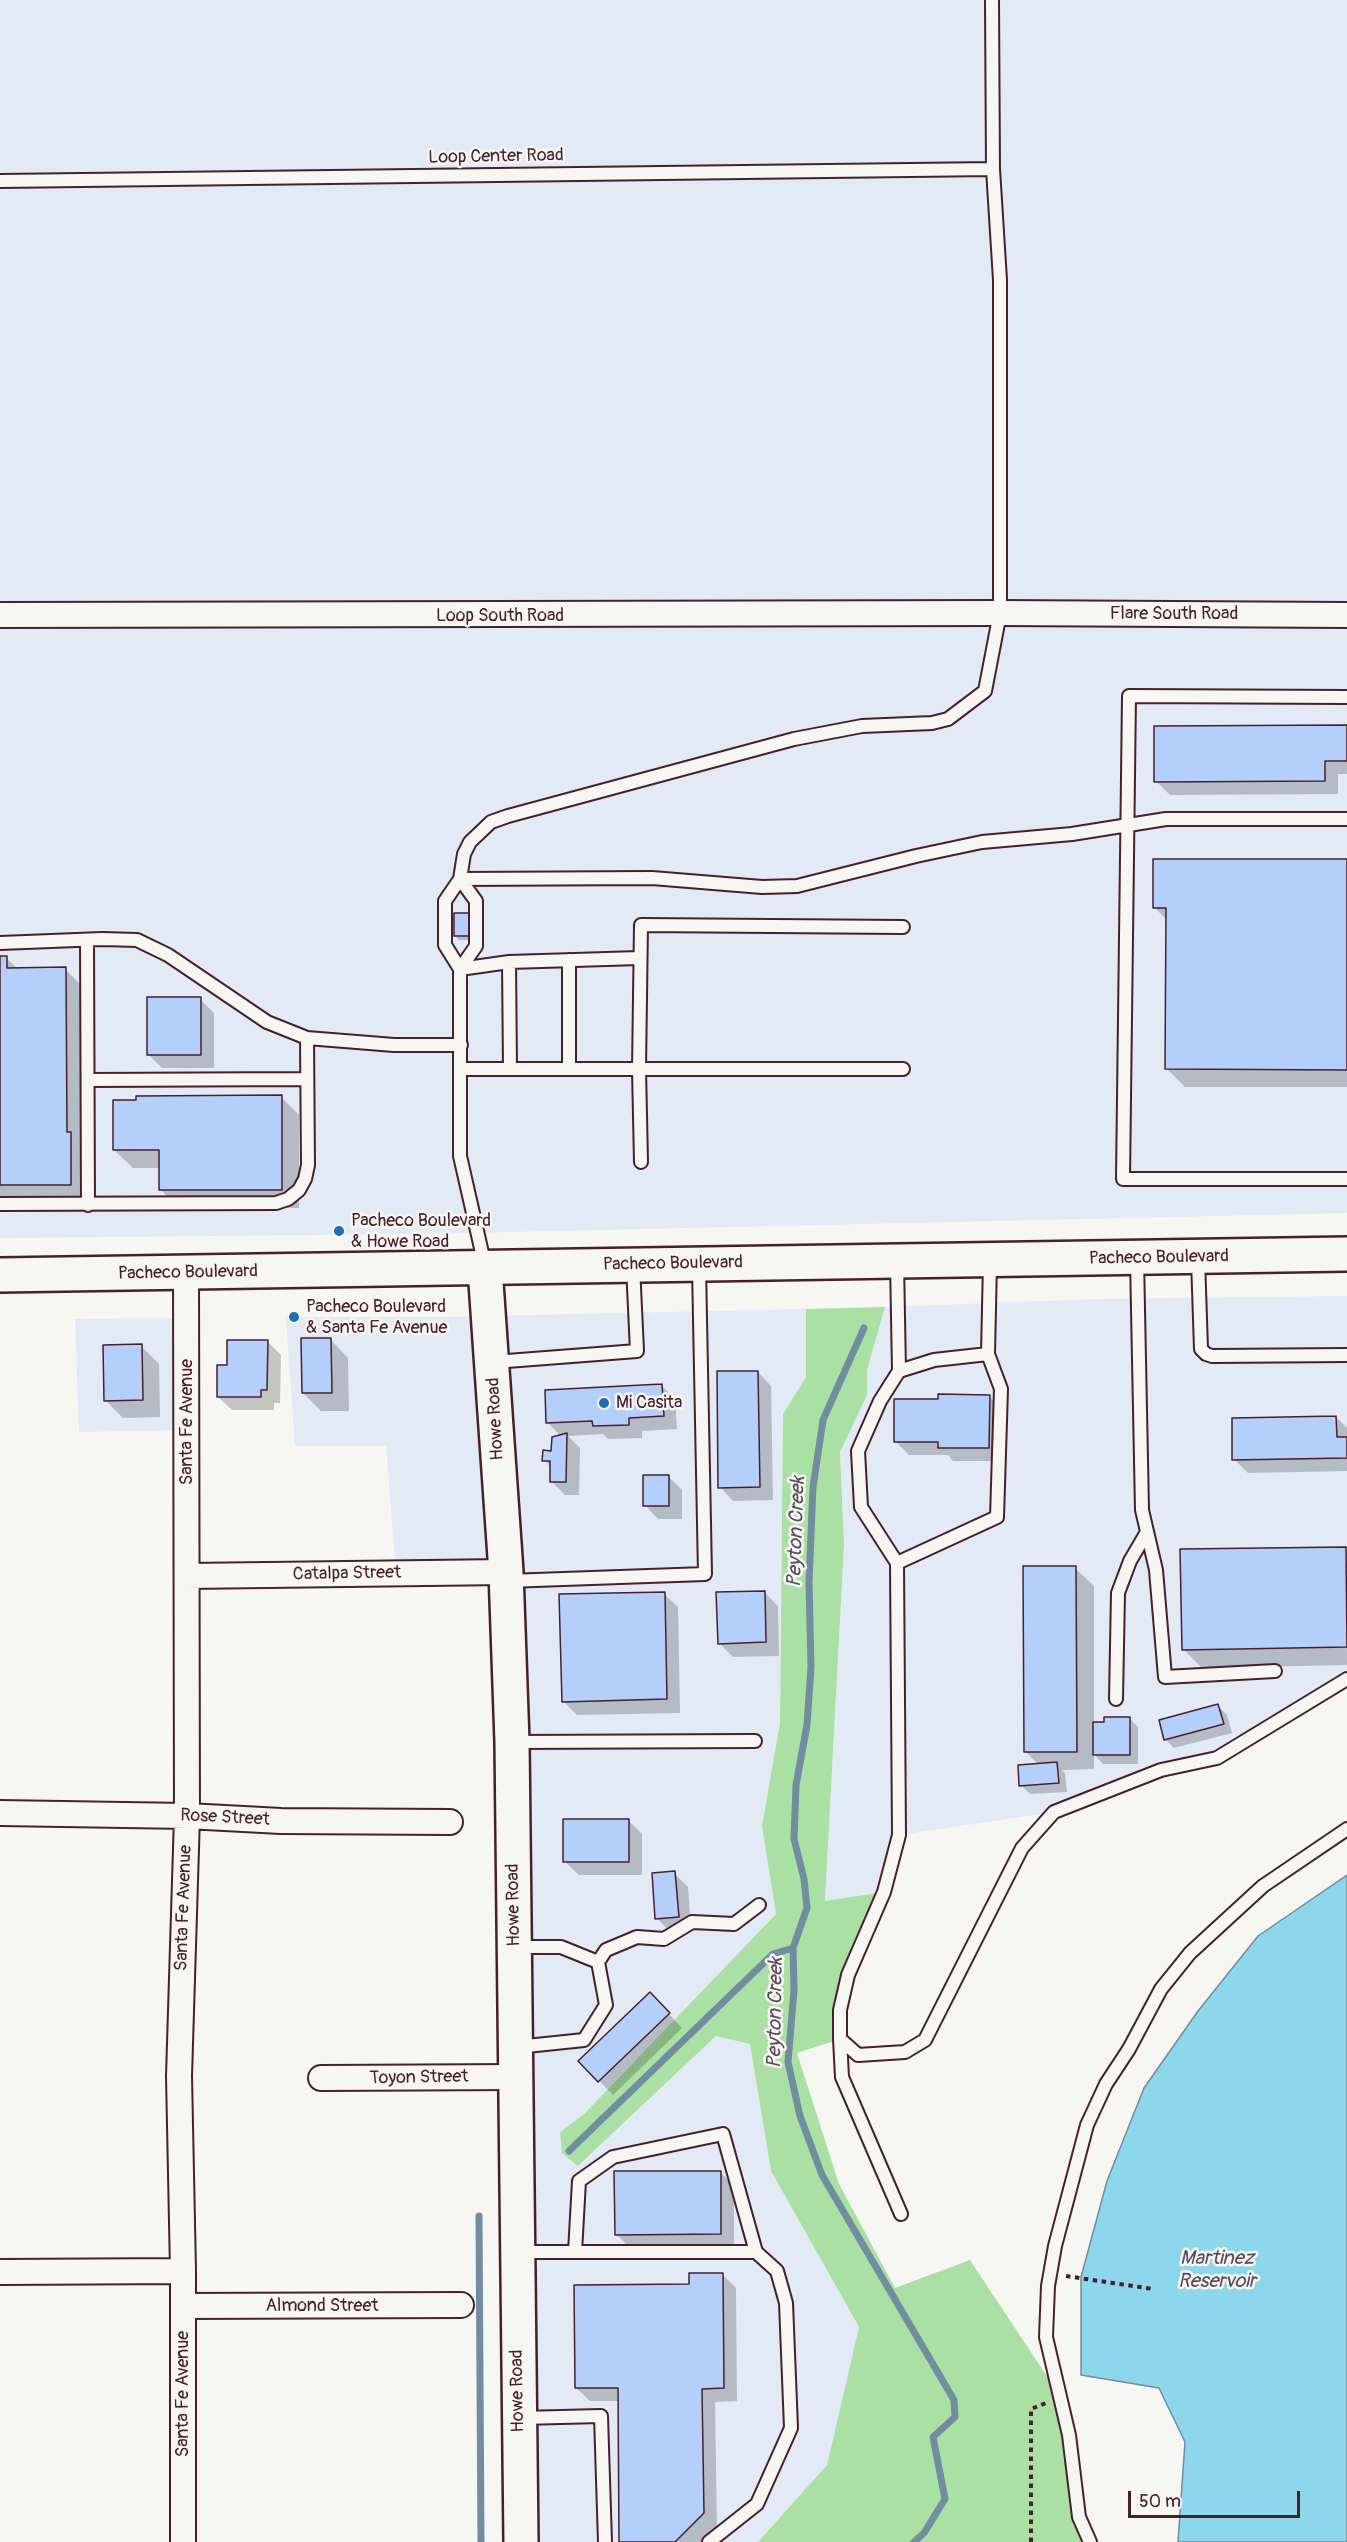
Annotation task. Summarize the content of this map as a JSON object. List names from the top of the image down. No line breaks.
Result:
{"streets":{"main road":["Pacheco Boulevard","Howe Road"],"street":["Flare South Road","Loop South Road","Santa Fe Avenue","Catalpa Street","Rose Street","Toyon Street","Almond Street"],"lane":["Loop Center Road"]},"crossings":[["Flare South Road","Loop South Road"],["Pacheco Boulevard","Howe Road"],["Pacheco Boulevard","Santa Fe Avenue"],["Howe Road","Catalpa Street"],["Howe Road","Toyon Street"],["Santa Fe Avenue","Catalpa Street"],["Santa Fe Avenue","Rose Street"],["Santa Fe Avenue","Almond Street"]],"water":["Peyton Creek","Martinez Reservoir"],"places":["Pacheco Boulevard & Howe Road","Pacheco Boulevard & Santa Fe Avenue","Mi Casita"],"scale_bar":"50 m"}
